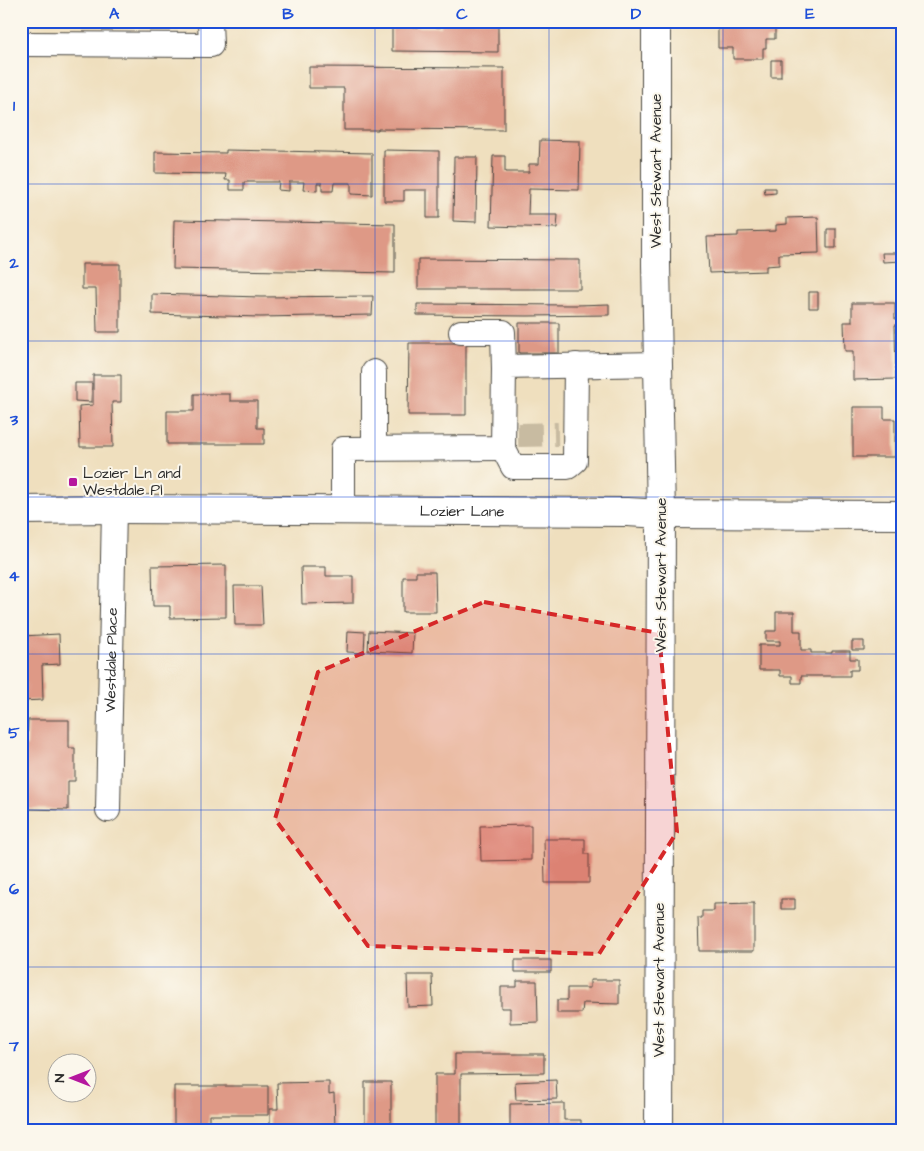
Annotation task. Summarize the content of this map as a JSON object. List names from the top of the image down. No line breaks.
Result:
{"streets":{"main road":["West Stewart Avenue","Lozier Lane"],"street":["Westdale Place"]},"crossings":[["West Stewart Avenue","Lozier Lane"],["Lozier Lane","Westdale Place"]],"places":{"transit":["Lozier Ln and Westdale Pl"]},"north":"left","grid":{"columns":["A","B","C","D","E"],"rows":["1","2","3","4","5","6","7"]}}
